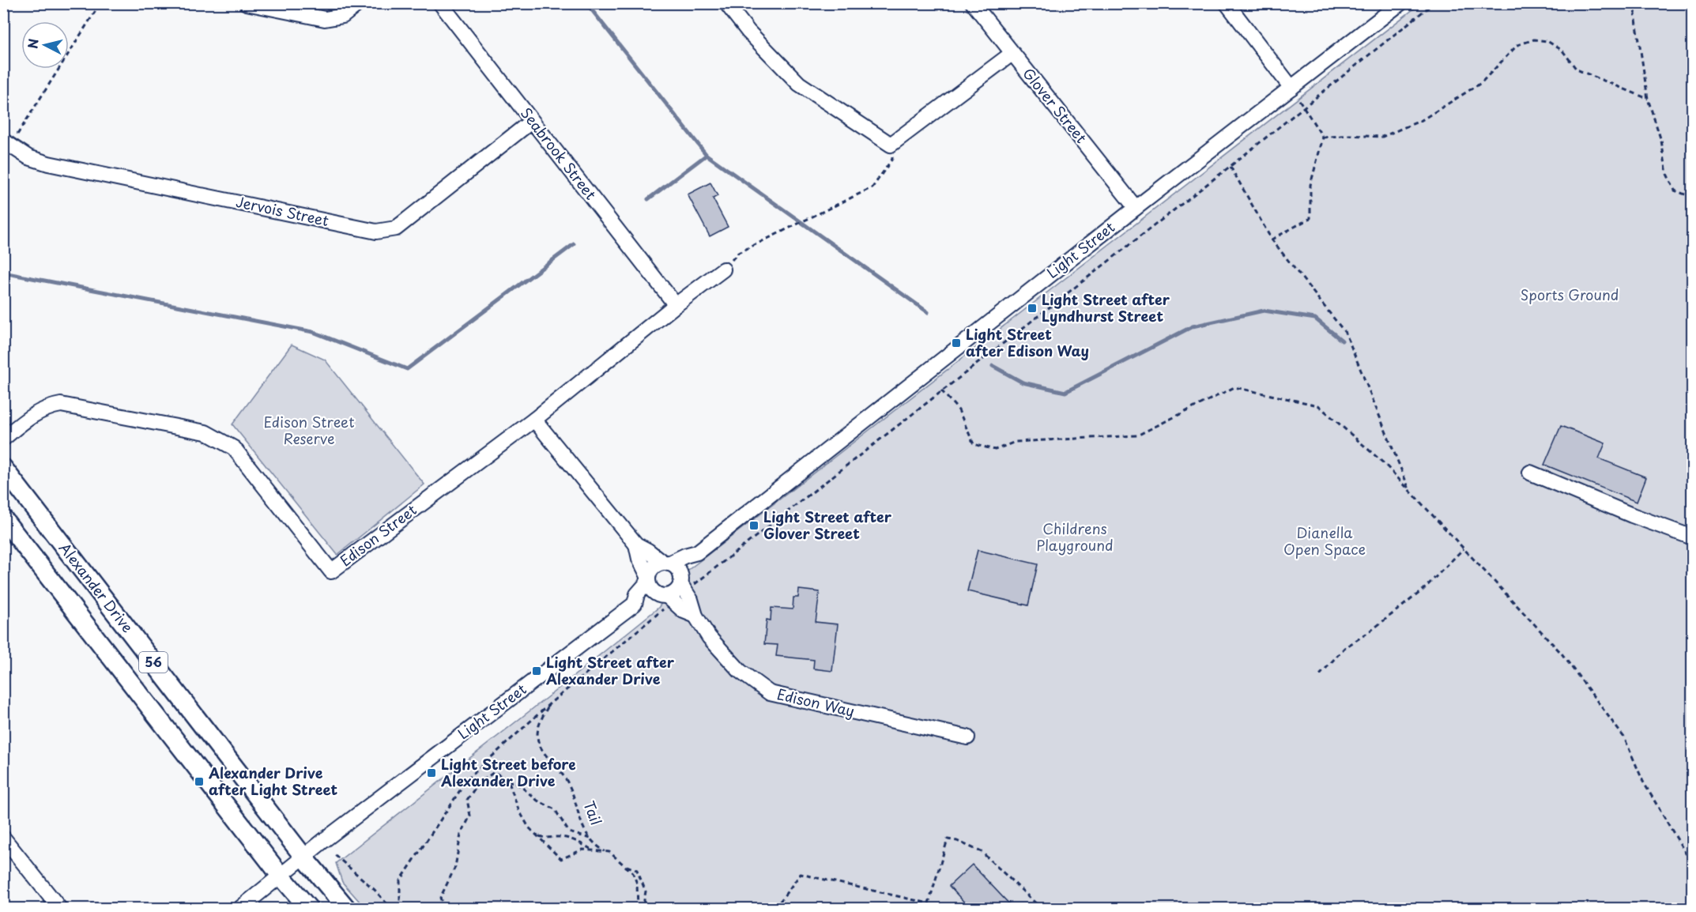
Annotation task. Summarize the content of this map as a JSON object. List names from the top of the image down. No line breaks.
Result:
{"streets":{"main road":["Alexander Drive","56"],"street":["Glover Street","Seabrook Street","Jervois Street","Light Street","Edison Street","Edison Way"],"path":["Tail"]},"crossings":[["Glover Street","Light Street"],["Seabrook Street","Jervois Street"],["Seabrook Street","Edison Street"],["Light Street","Alexander Drive"],["Light Street","Edison Way"]],"parks":["Sports Ground","Edison Street Reserve","Childrens Playground","Dianella Open Space"],"places":{"transit":["Light Street after Lyndhurst Street","Light Street after Edison Way","Light Street after Glover Street","Light Street after Alexander Drive","Light Street before Alexander Drive","Alexander Drive after Light Street"]},"north":"left"}
